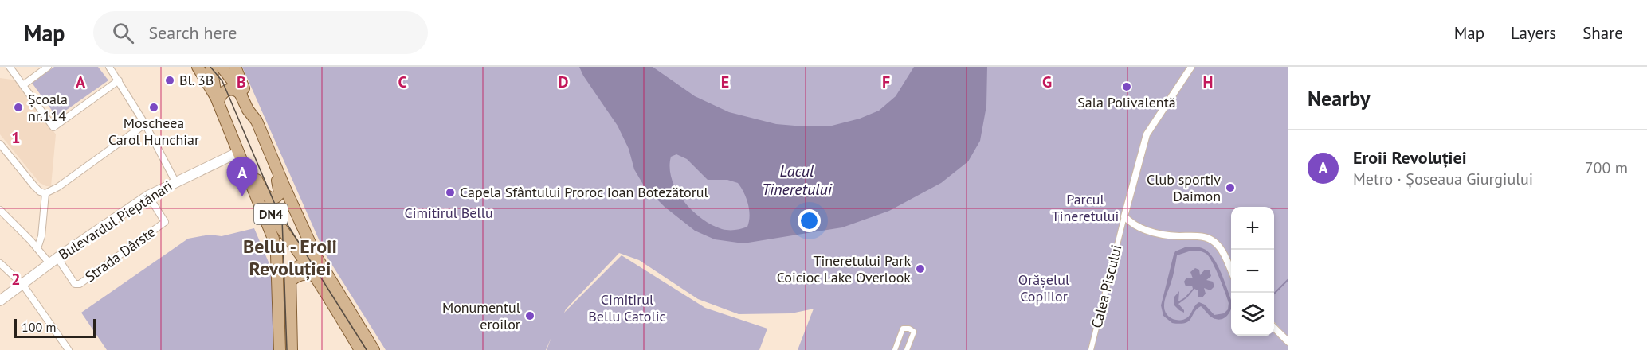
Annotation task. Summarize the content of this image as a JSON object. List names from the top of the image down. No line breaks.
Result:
{"streets":{"main road":["DN4","Bulevardul Pieptănari"],"street":["Strada Dârste","Calea Piscului"]},"crossings":[["DN4","Bulevardul Pieptănari"],["Bulevardul Pieptănari","Strada Dârste"]],"districts":["Bellu - Eroii Revoluției"],"water":["Lacul Tineretului"],"parks":["Parcul Tineretului","Cimitirul Bellu","Orășelul Copiilor","Cimitirul Bellu Catolic"],"places":["Bl. 3B","Sala Polivalentă","Școala nr.114","Moscheea Carol Hunchiar","Club sportiv Daimon","Capela Sfântului Proroc Ioan Botezătorul","Tineretului Park Coicioc Lake Overlook","Monumentul eroilor"],"scale_bar":"100 m","page":{"header":"Map","search":"Search here","nav":["Map","Layers","Share"],"heading":"Nearby","list":[{"mark":"A","name":"Eroii Revoluției","note":"Metro · Șoseaua Giurgiului","value":"700 m"}],"pins":"A","map_buttons":["+","−"],"scale":"100 m"},"grid":{"columns":["A","B","C","D","E","F","G","H"],"rows":["1","2"]}}
